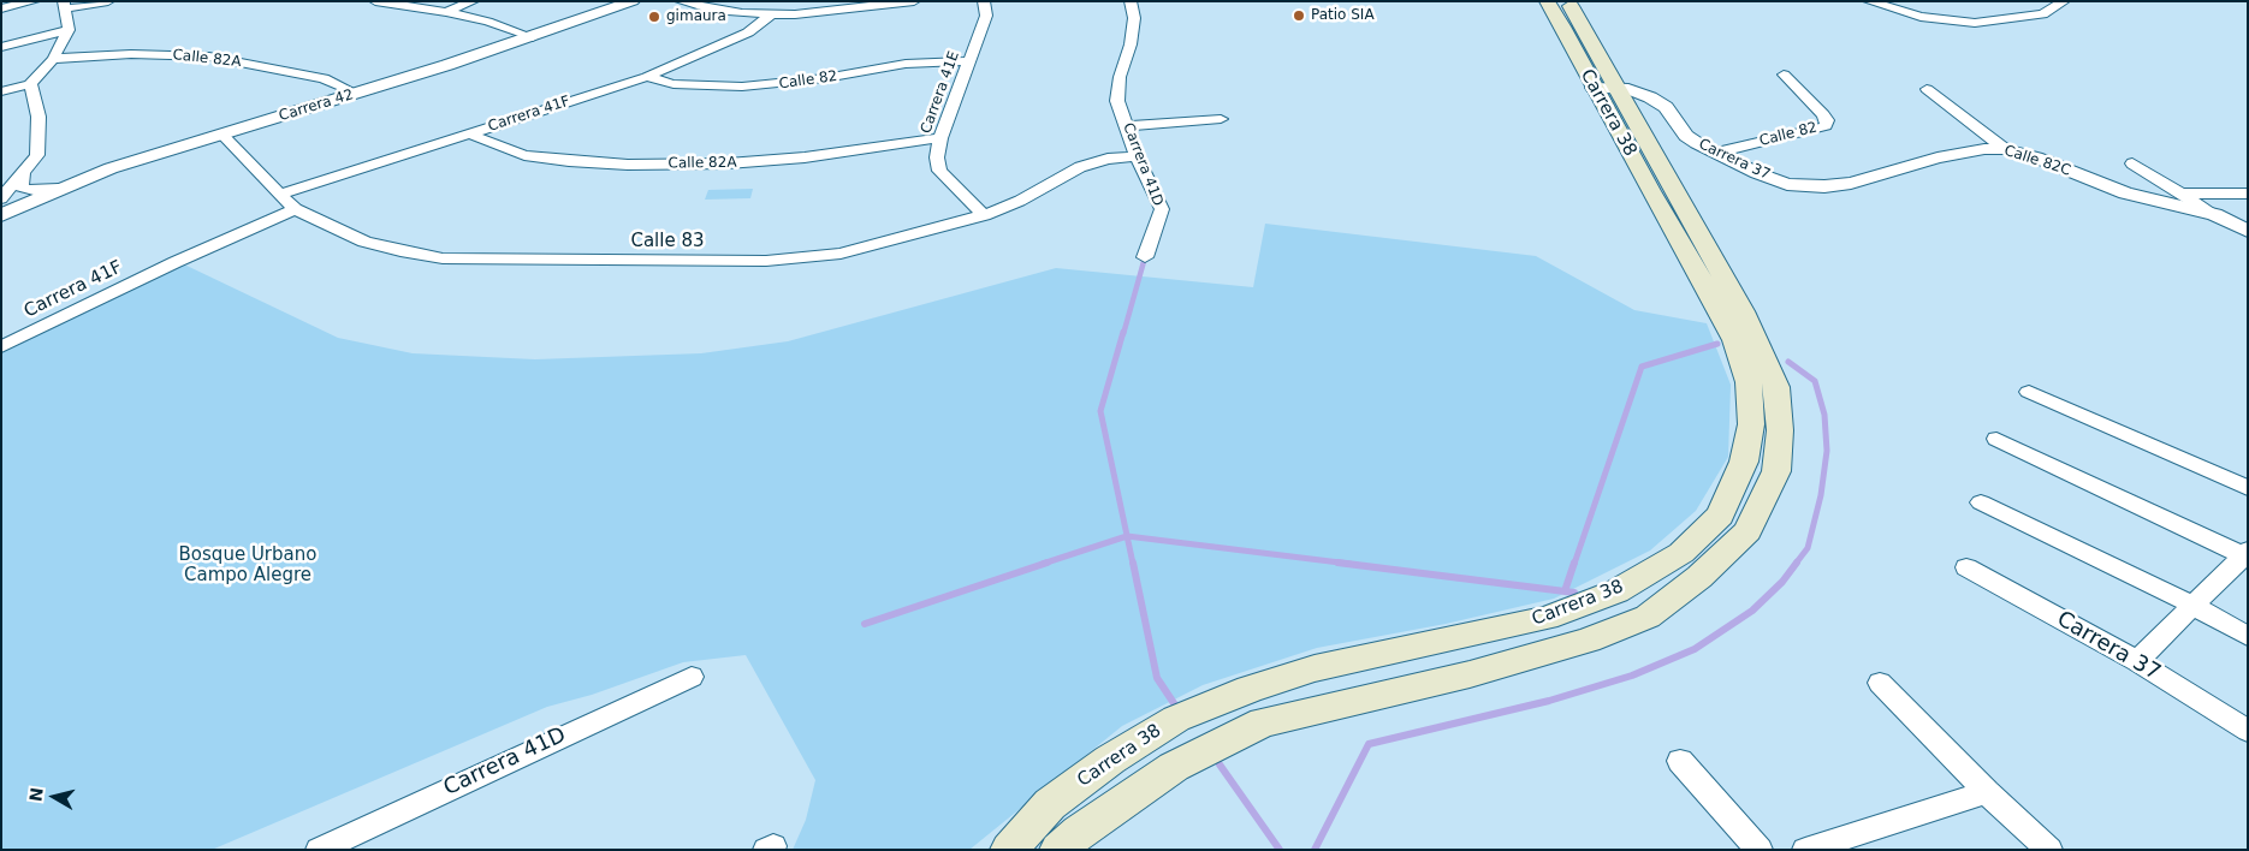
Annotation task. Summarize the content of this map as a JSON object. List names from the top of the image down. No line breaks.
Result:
{"streets":{"main road":["Carrera 38"],"street":["Calle 82A","Calle 82","Carrera 41E","Carrera 42","Carrera 41F","Carrera 37","Calle 82C","Carrera 41D","Calle 83"]},"crossings":[["Calle 82A","Carrera 41E"],["Calle 82A","Carrera 42"],["Calle 82A","Carrera 41F"],["Calle 82","Carrera 41E"],["Calle 82","Carrera 41F"],["Calle 82","Carrera 37"],["Carrera 41E","Calle 83"],["Carrera 42","Calle 83"],["Carrera 38","Carrera 37"],["Carrera 41F","Calle 83"],["Carrera 37","Calle 82C"],["Carrera 41D","Calle 83"]],"parks":["Bosque Urbano Campo Alegre"],"places":["Patio SIA","gimaura"],"north":"left"}
